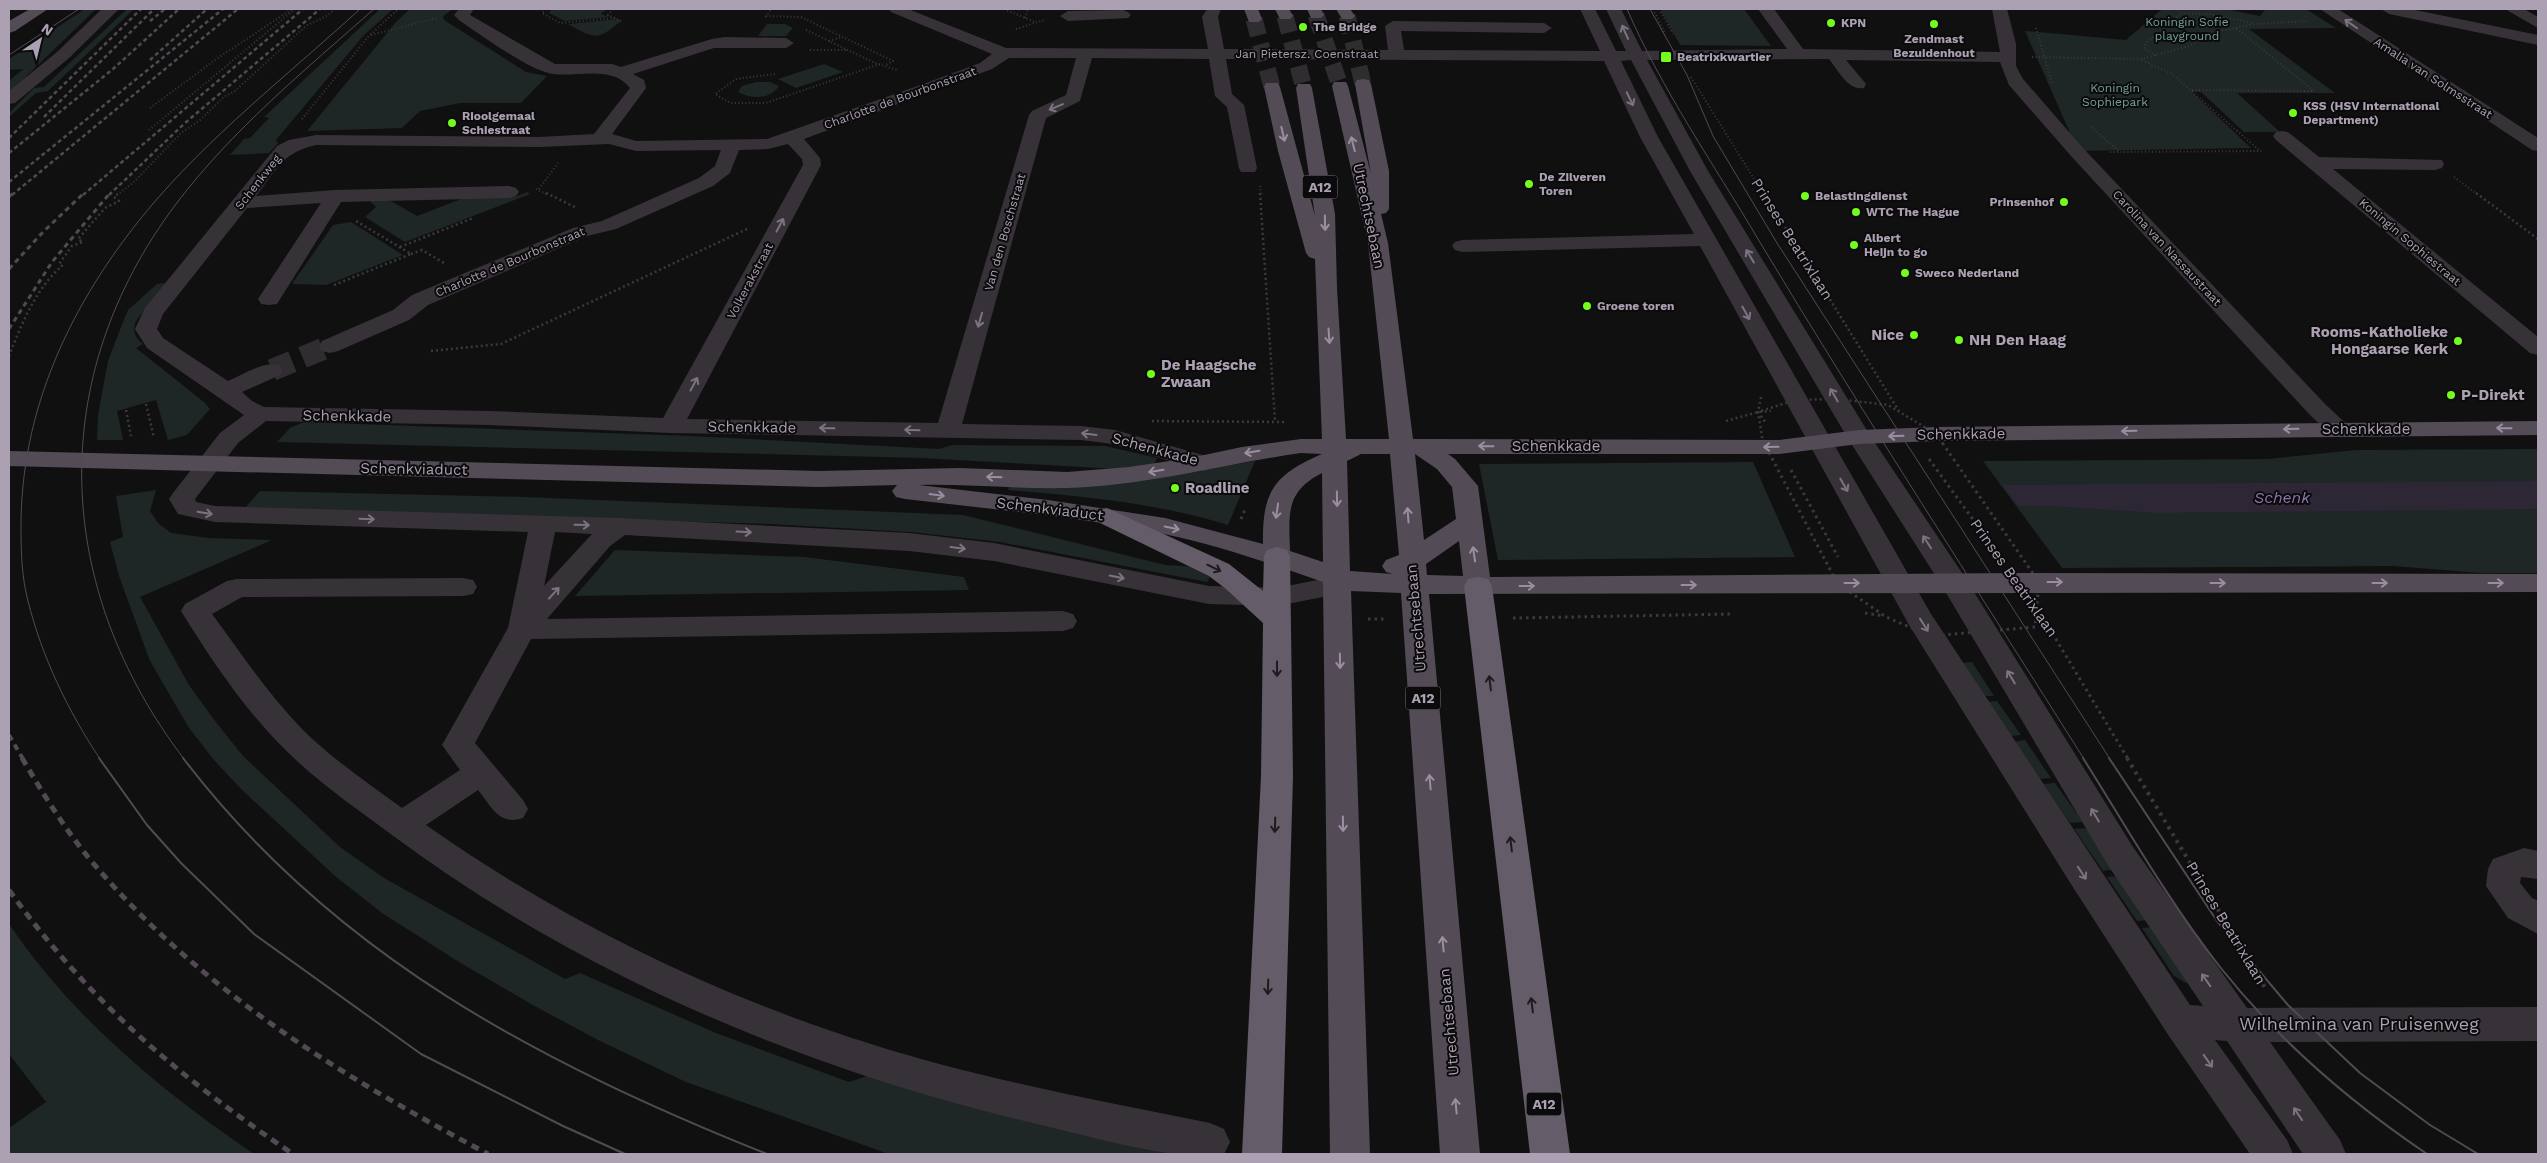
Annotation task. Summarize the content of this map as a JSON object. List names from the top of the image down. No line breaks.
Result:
{"streets":{"highway":["A12"],"main road":["Utrechtsebaan","Schenkkade","Schenkviaduct"],"street":["Jan Pietersz. Coenstraat","Amalia van Solmsstraat","Charlotte de Bourbonstraat","Schenkweg","Van den Boschstraat","Koningin Sophiestraat","Carolina van Nassaustraat","Volkerakstraat","Wilhelmina van Pruisenweg"],"path":["Prinses Beatrixlaan"]},"crossings":[["Jan Pietersz. Coenstraat","Charlotte de Bourbonstraat"],["Jan Pietersz. Coenstraat","Van den Boschstraat"],["Charlotte de Bourbonstraat","Schenkweg"],["Charlotte de Bourbonstraat","Volkerakstraat"],["Schenkweg","Schenkkade"],["Van den Boschstraat","Schenkkade"],["Prinses Beatrixlaan","Schenkkade"],["Prinses Beatrixlaan","Wilhelmina van Pruisenweg"],["Carolina van Nassaustraat","Schenkkade"],["Volkerakstraat","Schenkkade"],["Schenkkade","Schenkviaduct"]],"one_way":["Van den Boschstraat","Volkerakstraat"],"water":["Schenk"],"parks":["Koningin Sofie playground","Koningin Sophiepark"],"places":{"other":["KPN","Zendmast Bezuidenhout","The Bridge","KSS (HSV International Department)","Rioolgemaal Schiestraat","De Zilveren Toren","Belastingdienst","Prinsenhof","WTC The Hague","Albert Heijn to go","Sweco Nederland","Groene toren","Nice","NH Den Haag","Rooms-Katholieke Hongaarse Kerk","De Haagsche Zwaan","P-Direkt","Roadline"],"transit":["Beatrixkwartier"]},"north":"top right"}
